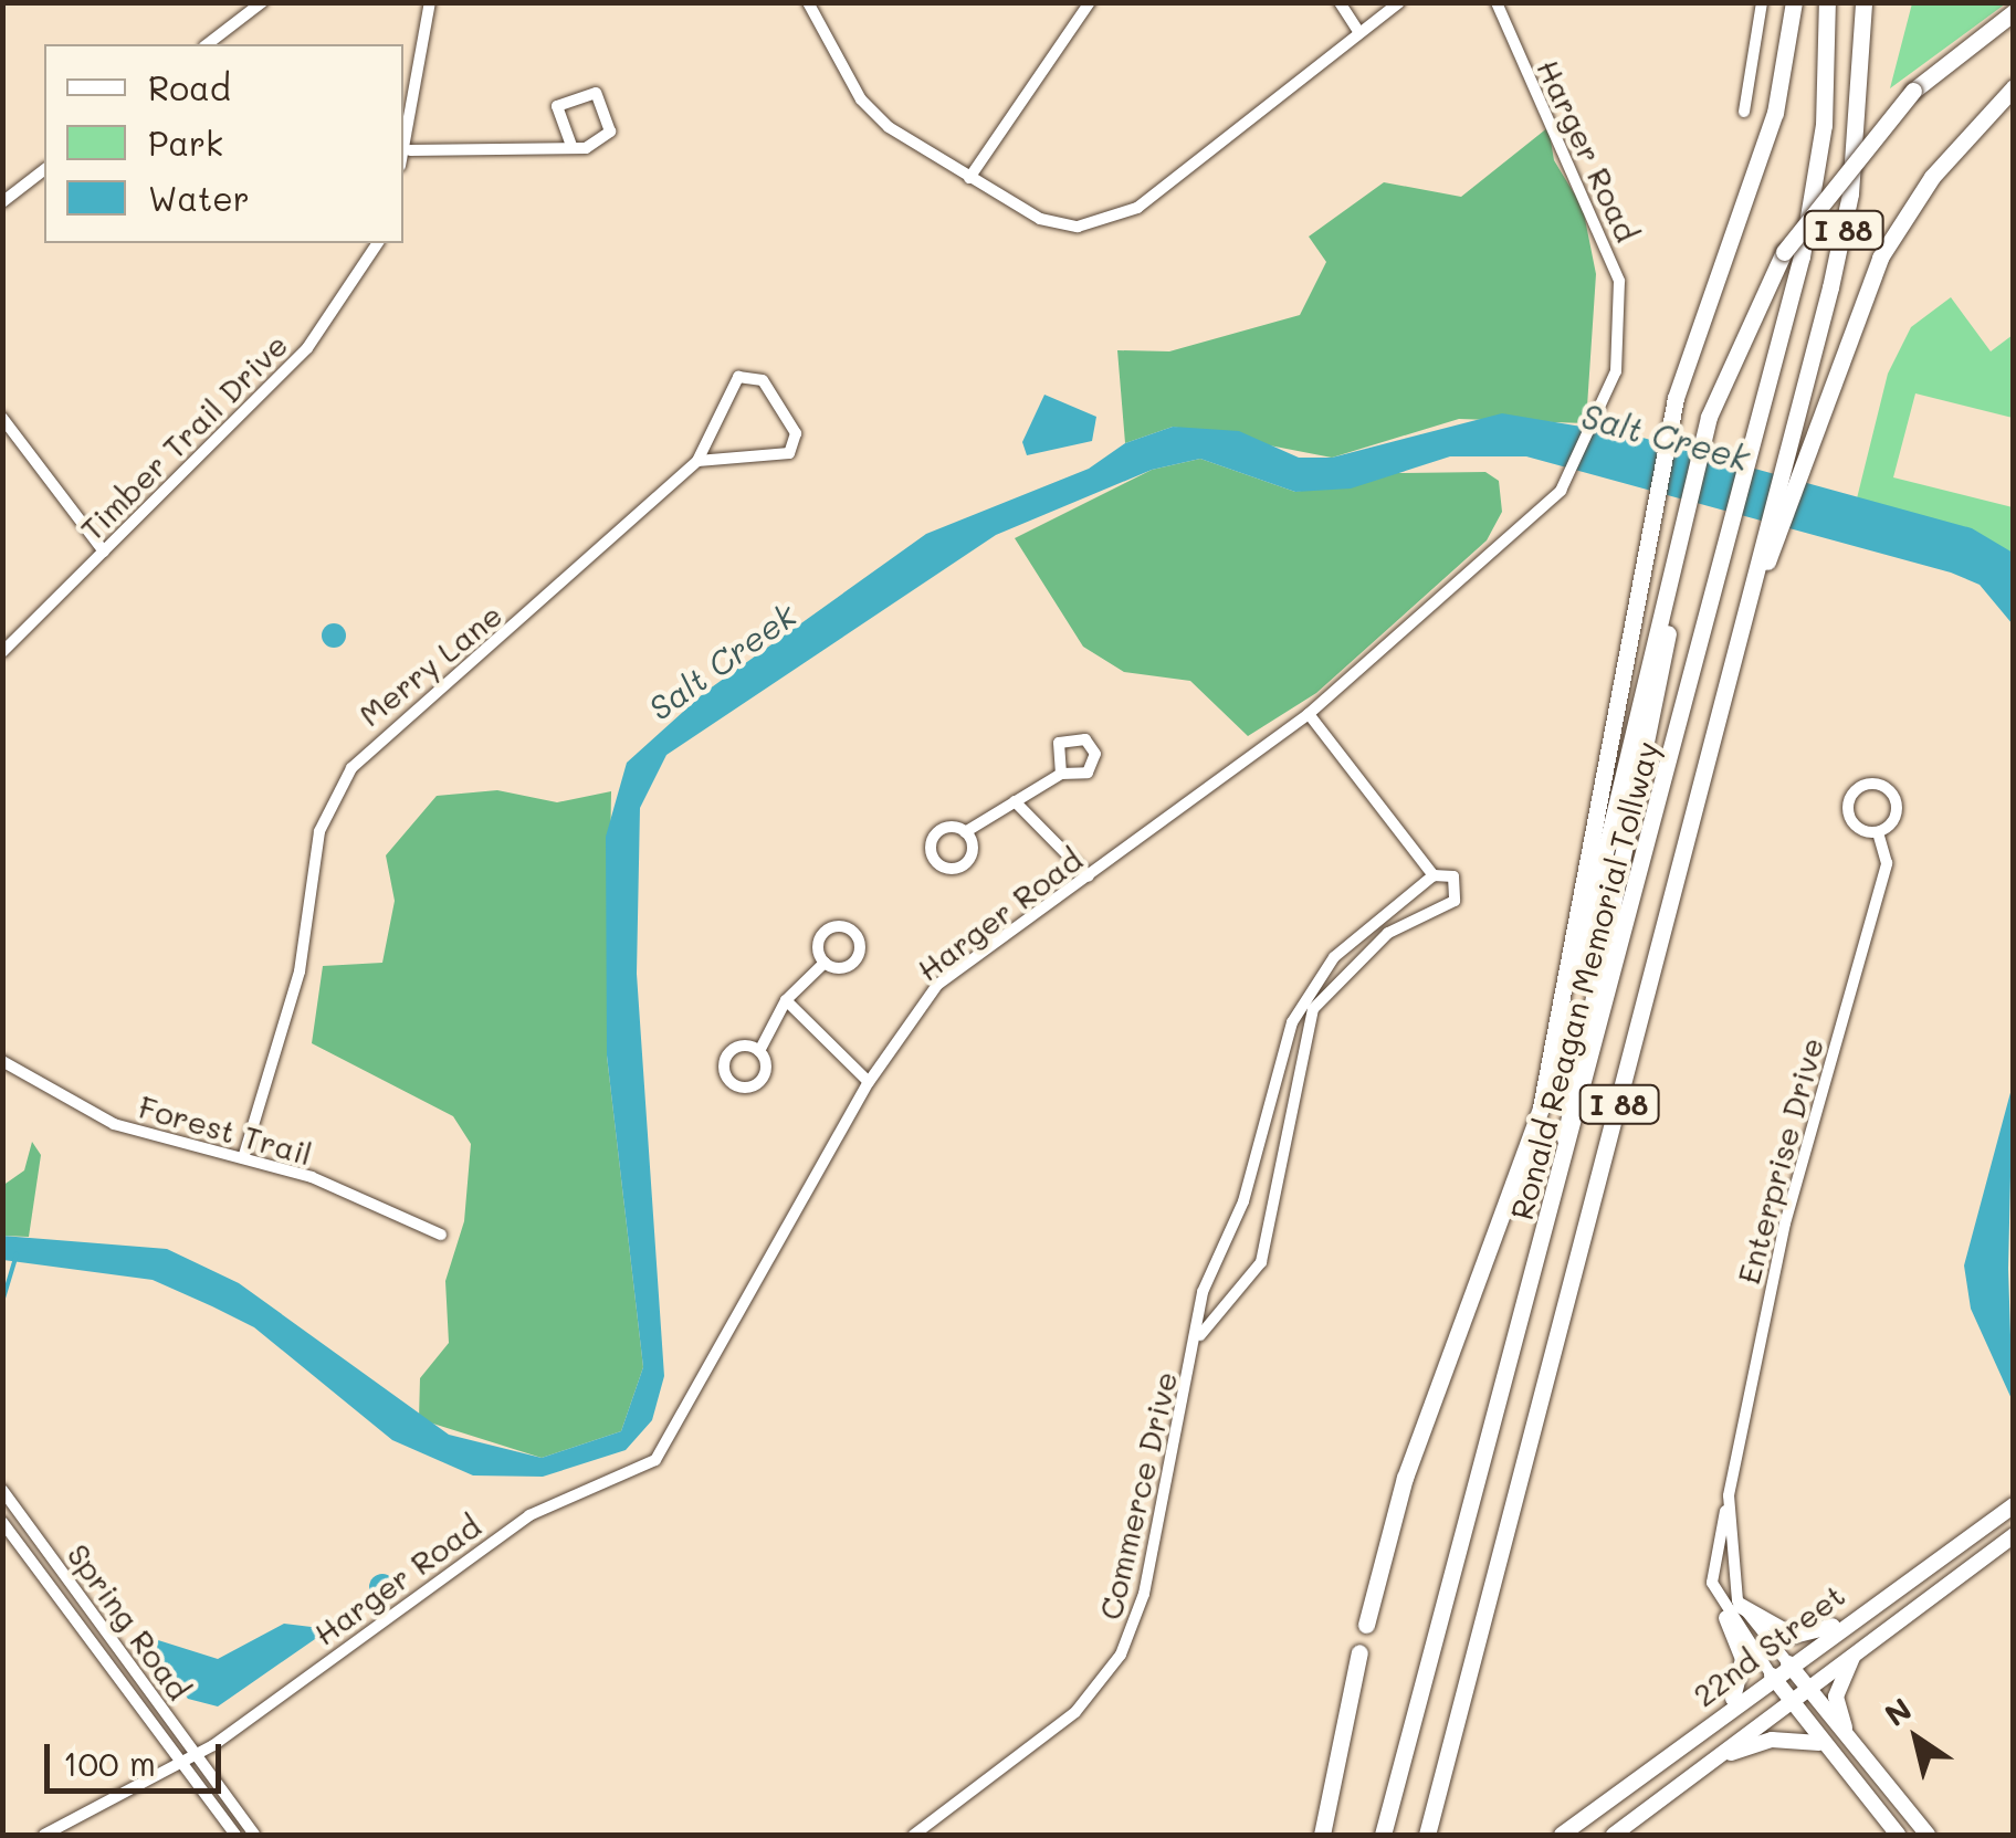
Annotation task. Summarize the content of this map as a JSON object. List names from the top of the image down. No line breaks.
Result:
{"streets":{"highway":["I 88","Ronald Reagan Memorial Tollway"],"main road":["22nd Street"],"street":["Harger Road","Timber Trail Drive","Merry Lane","Forest Trail","Enterprise Drive","Commerce Drive","Spring Road"]},"crossings":[["Harger Road","Commerce Drive"],["Harger Road","Spring Road"],["Merry Lane","Forest Trail"],["Enterprise Drive","22nd Street"]],"water":["Salt Creek"],"legend":["Road","Park","Water"],"scale_bar":"100 m","north":"top left"}
